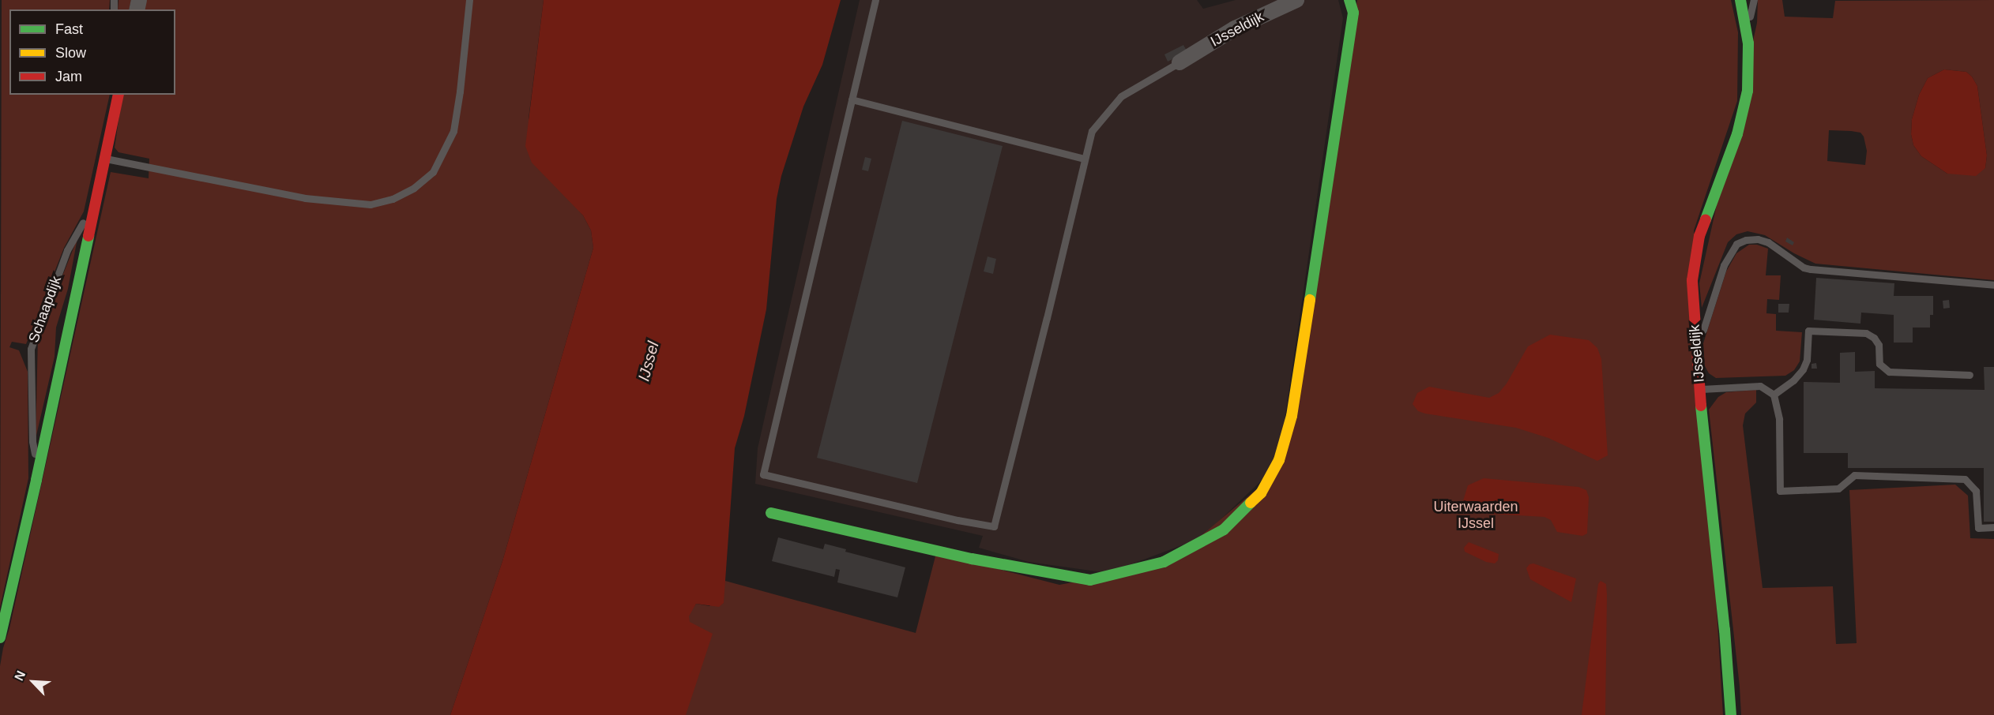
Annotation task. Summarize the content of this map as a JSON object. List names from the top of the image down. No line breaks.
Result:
{"streets":{"street":["IJsseldijk","Schaapdijk"]},"water":["IJssel"],"parks":["Uiterwaarden IJssel"],"legend":["Fast","Slow","Jam"],"north":"top left"}
